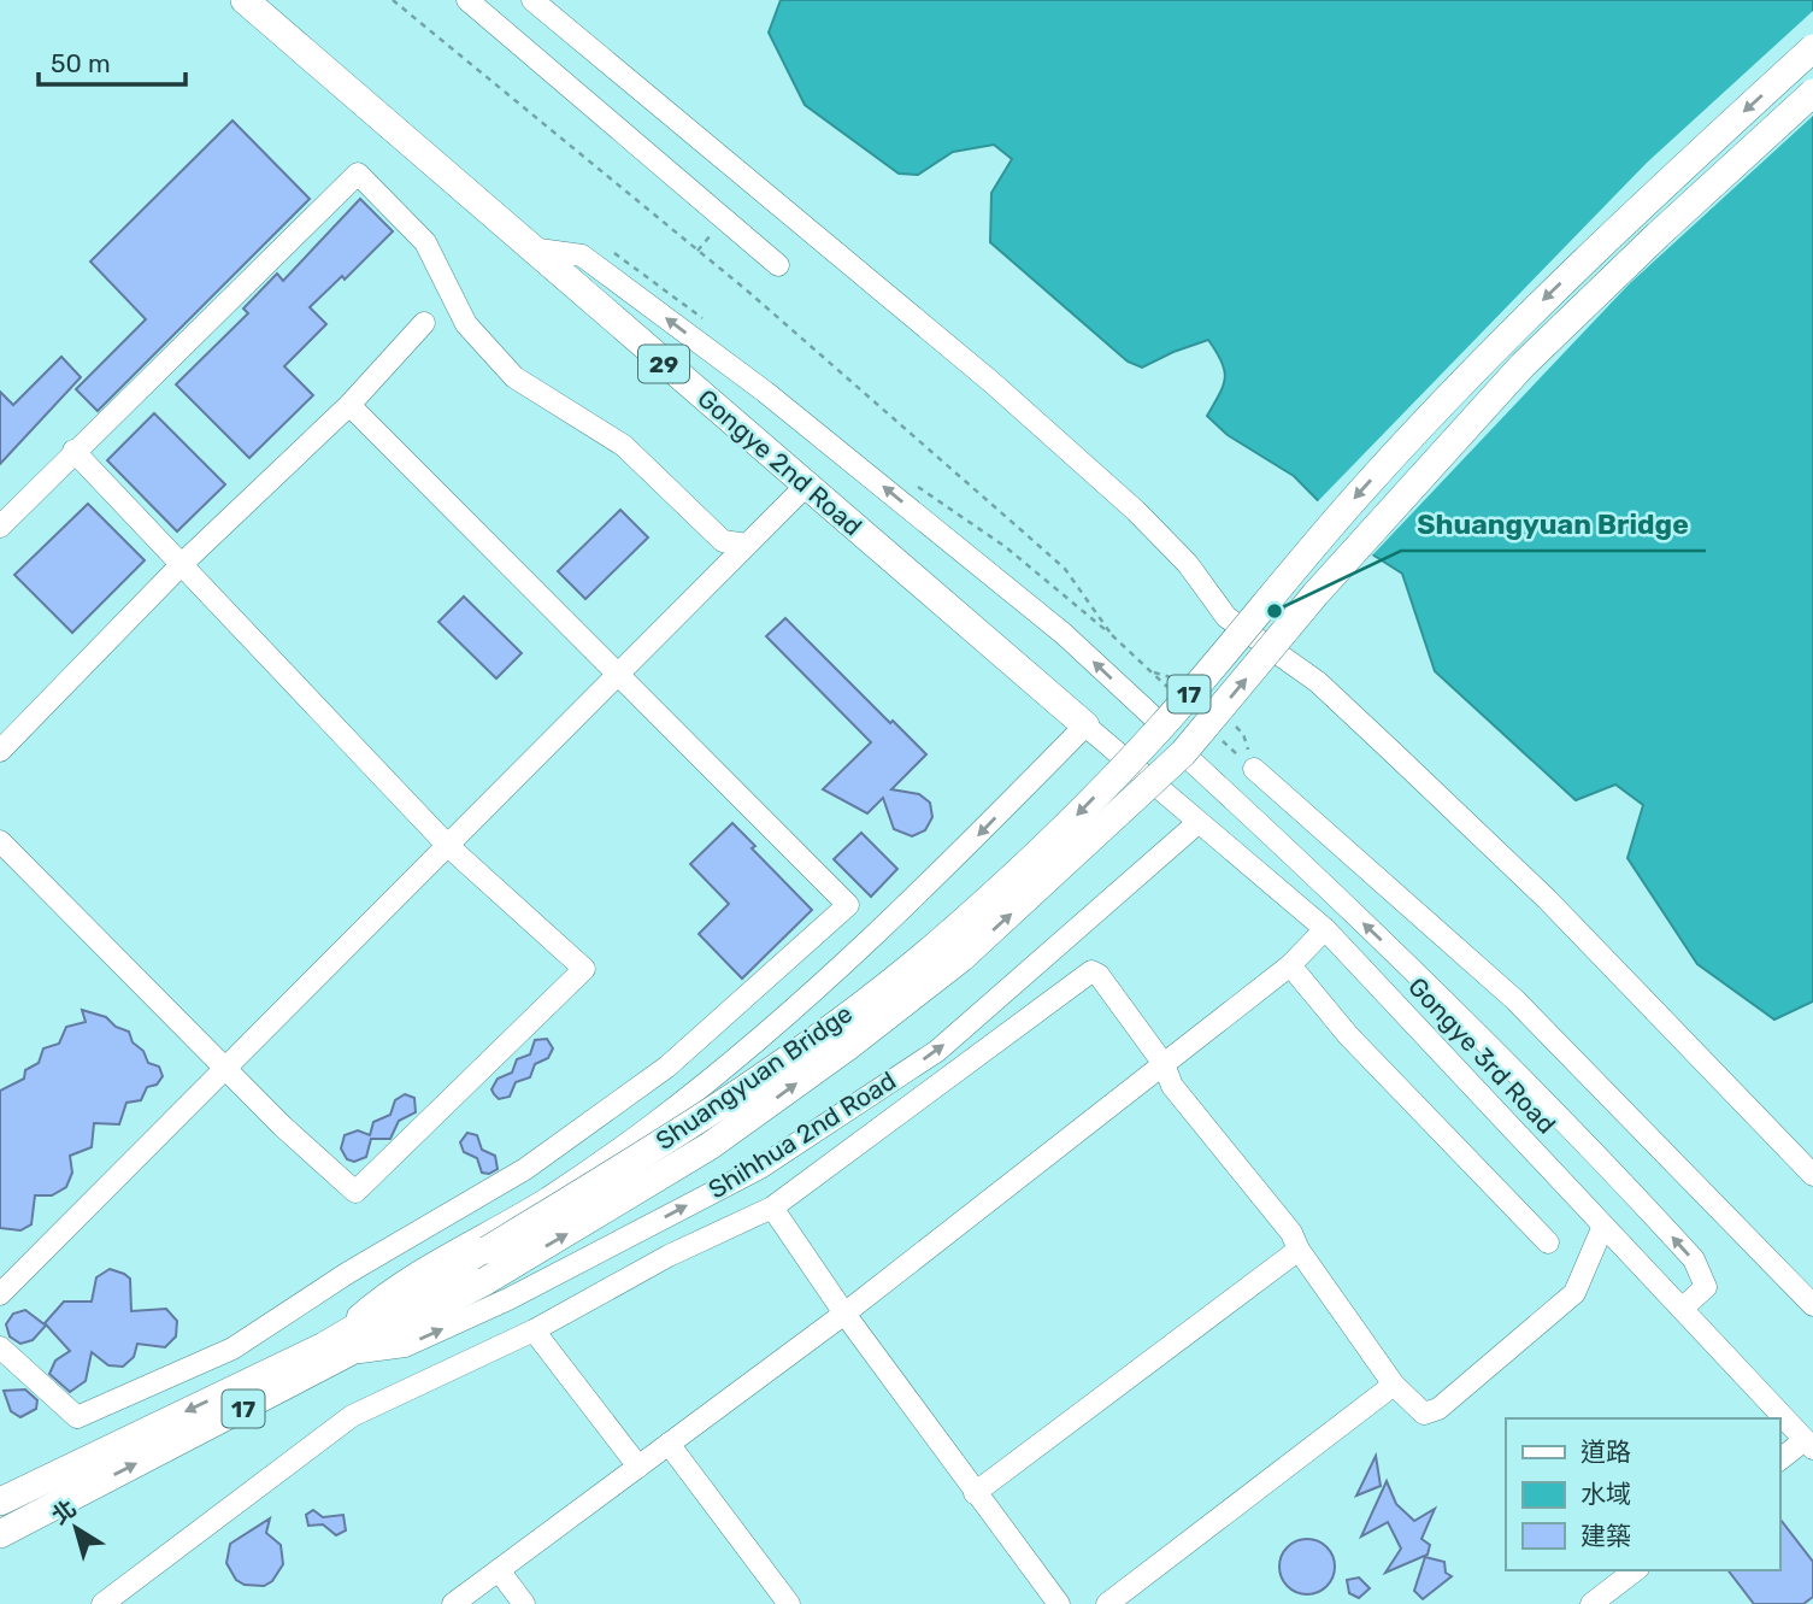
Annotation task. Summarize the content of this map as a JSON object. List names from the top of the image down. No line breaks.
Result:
{"streets":{"main road":["29","Gongye 2nd Road","17","Shuangyuan Bridge","Shihhua 2nd Road"],"street":["Gongye 3rd Road"]},"crossings":[["Gongye 2nd Road","Gongye 3rd Road"],["17","Shuangyuan Bridge"],["Gongye 3rd Road","Shihhua 2nd Road"],["Shuangyuan Bridge","Shihhua 2nd Road"]],"places":["Shuangyuan Bridge"],"legend":["道路","水域","建築"],"scale_bar":"50 m","north":"top left"}
